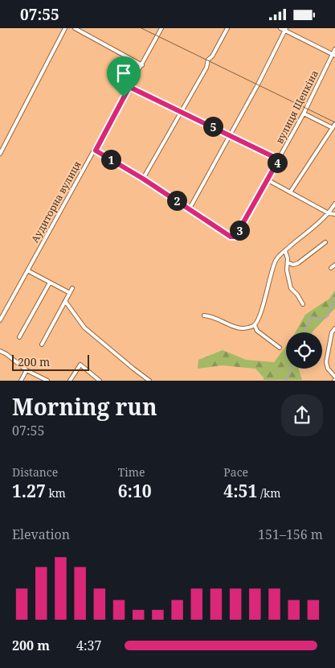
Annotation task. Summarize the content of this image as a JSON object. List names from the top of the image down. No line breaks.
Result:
{"streets":{"street":["вулиця Щепкіна","Аудиторна вулиця"]},"scale_bar":"200 m","page":{"status":"07:55","pins":["5","1","4","2","3"],"scale":"200 m","heading":["Morning run","07:55"],"stats":[["Distance","1.27 km"],["Time","6:10"],["Pace","4:51 /km"]],"chart":["Elevation","151–156 m"],"list":[{"name":"200 m","note":"4:37"}]}}
